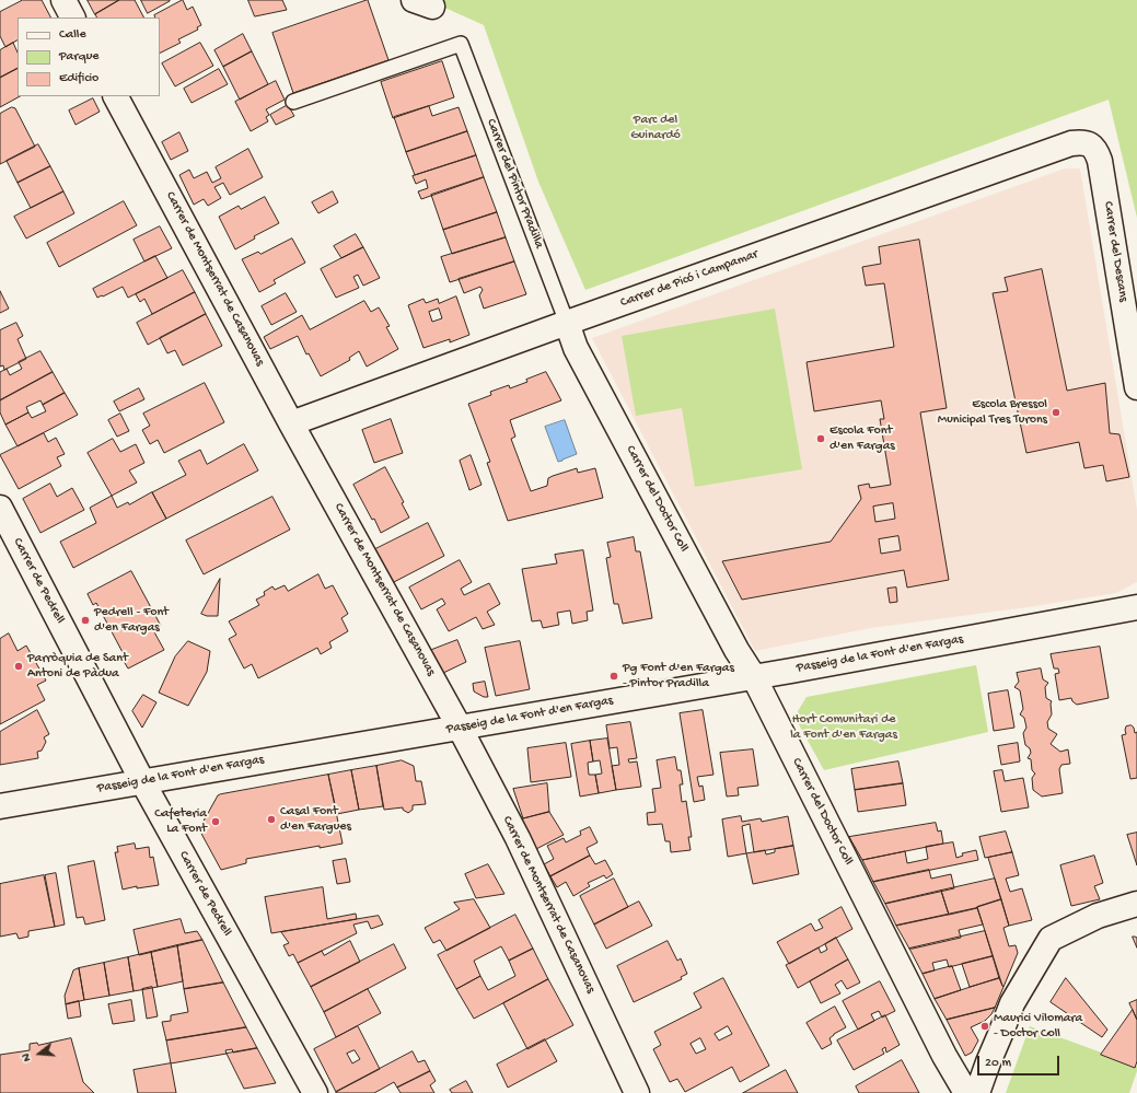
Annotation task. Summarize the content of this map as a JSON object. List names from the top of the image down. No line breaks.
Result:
{"streets":{"street":["Carrer del Descans","Carrer de Montserrat de Casanovas","Carrer de Picó i Campamar","Carrer del Doctor Coll","Carrer de Pedrell","Passeig de la Font d'en Fargas"],"lane":["Carrer del Pintor Pradilla"]},"crossings":[["Carrer del Pintor Pradilla","Carrer de Picó i Campamar"],["Carrer del Pintor Pradilla","Carrer del Doctor Coll"],["Carrer del Descans","Carrer de Picó i Campamar"],["Carrer de Montserrat de Casanovas","Carrer de Picó i Campamar"],["Carrer de Montserrat de Casanovas","Passeig de la Font d'en Fargas"],["Carrer de Picó i Campamar","Carrer del Doctor Coll"],["Carrer del Doctor Coll","Passeig de la Font d'en Fargas"],["Carrer de Pedrell","Passeig de la Font d'en Fargas"]],"parks":["Parc del Guinardó","Hort Comunitari de la Font d'en Fargas"],"places":["Escola Bressol Municipal Tres Turons","Escola Font d'en Fargas","Pedrell - Font d'en Fargas","Parròquia de Sant Antoni de Pàdua","Pg Font d'en Fargas - Pintor Pradilla","Casal Font d'en Fargues","Cafeteria La Font","Maurici Vilomara - Doctor Coll"],"legend":["Calle","Parque","Edificio"],"scale_bar":"20 m","north":"left"}
